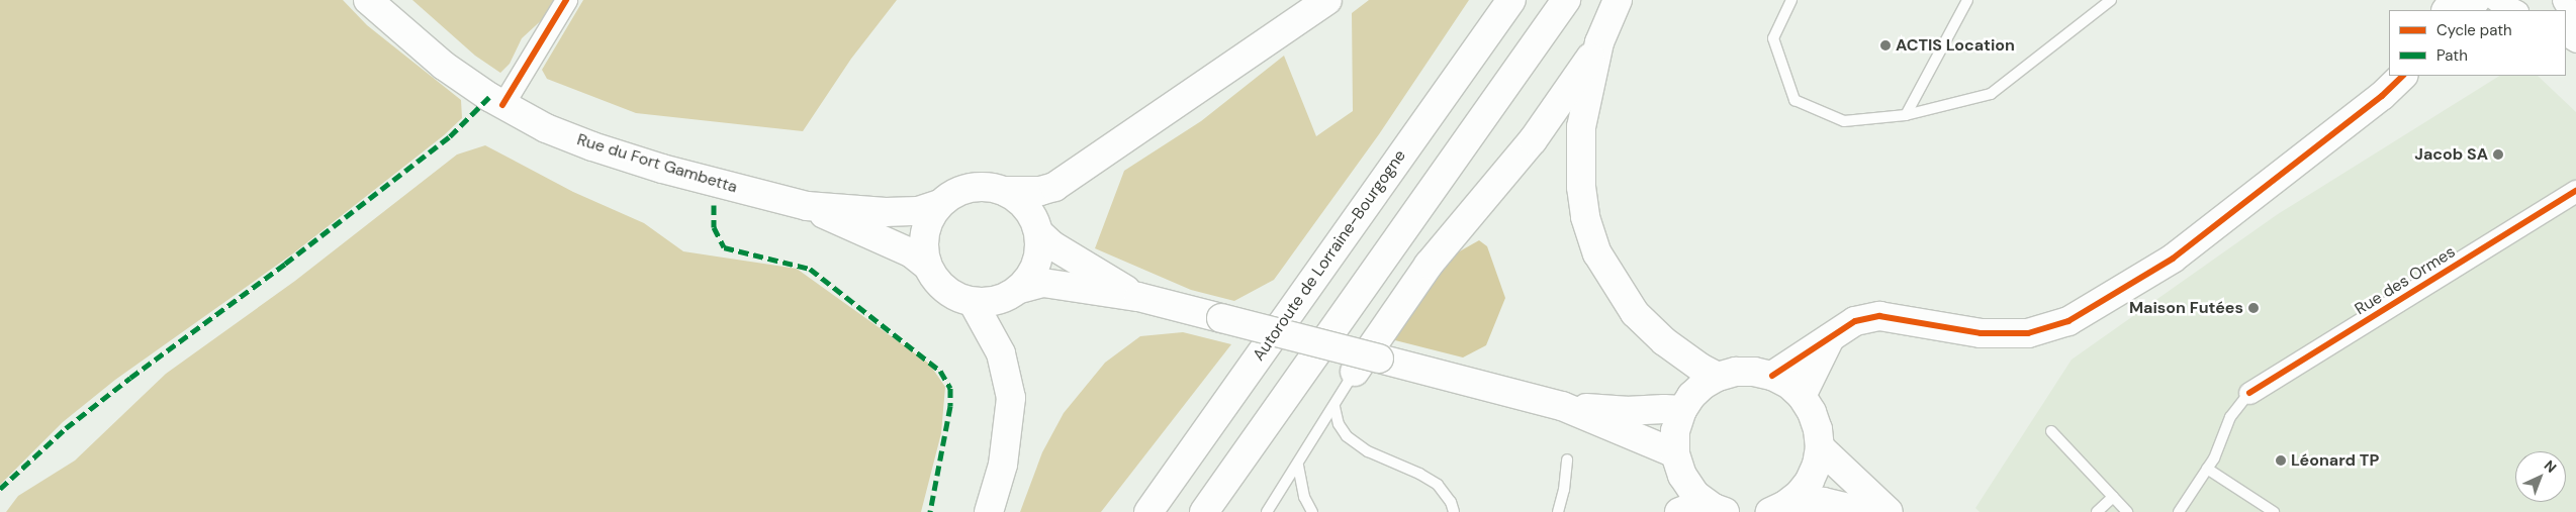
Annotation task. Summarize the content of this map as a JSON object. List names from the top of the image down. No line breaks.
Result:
{"streets":{"main road":["Rue du Fort Gambetta","Autoroute de Lorraine-Bourgogne"],"street":["Rue des Ormes"]},"places":["ACTIS Location","Jacob SA","Maison Futées","Léonard TP"],"legend":["Cycle path","Path"],"north":"top right"}
